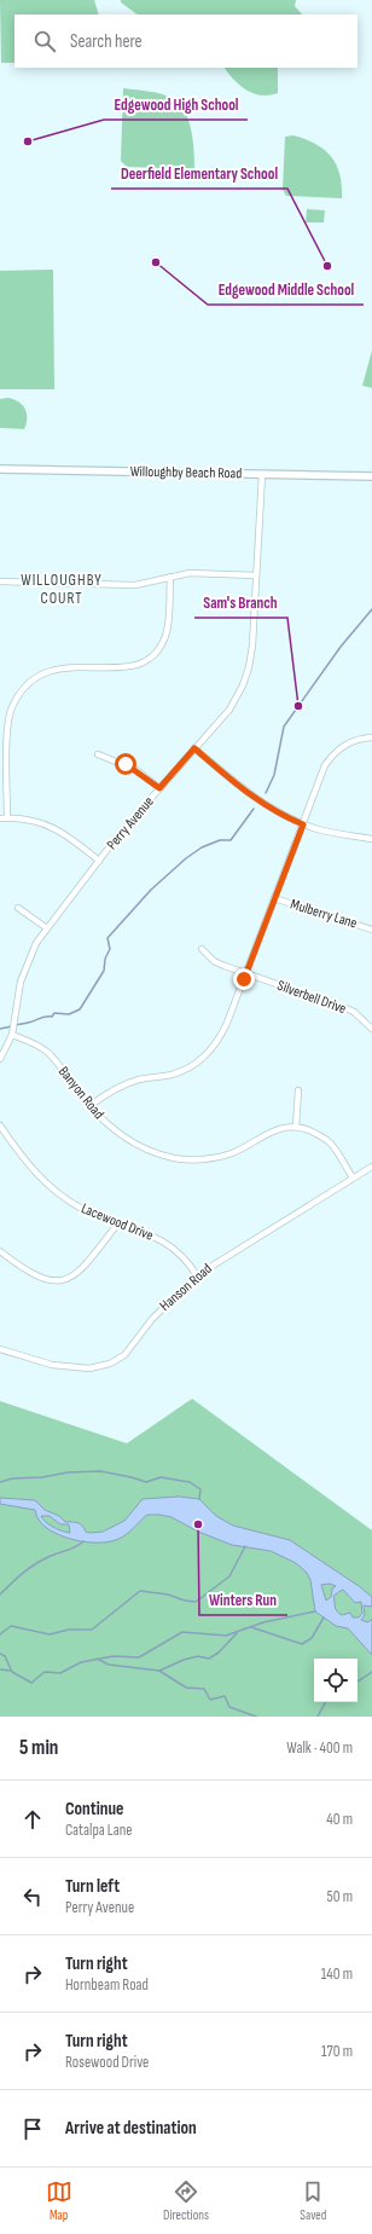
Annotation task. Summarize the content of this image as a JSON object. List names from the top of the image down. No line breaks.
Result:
{"streets":{"street":["Willoughby Beach Road","Perry Avenue","Mulberry Lane","Silverbell Drive","Banyon Road","Lacewood Drive","Hanson Road"]},"crossings":[["Willoughby Beach Road","Perry Avenue"],["Perry Avenue","Banyon Road"],["Lacewood Drive","Hanson Road"]],"districts":["WILLOUGHBY COURT"],"places":["Edgewood High School","Edgewood Middle School","Deerfield Elementary School","Sam's Branch","Winters Run"],"page":{"search":"Search here","heading":["5 min","Walk · 400 m"],"list":[["Continue","Catalpa Lane","40 m"],["Turn left","Perry Avenue","50 m"],["Turn right","Hornbeam Road","140 m"],["Turn right","Rosewood Drive","170 m"],"Arrive at destination"],"nav":["Map","Directions","Saved"]}}
